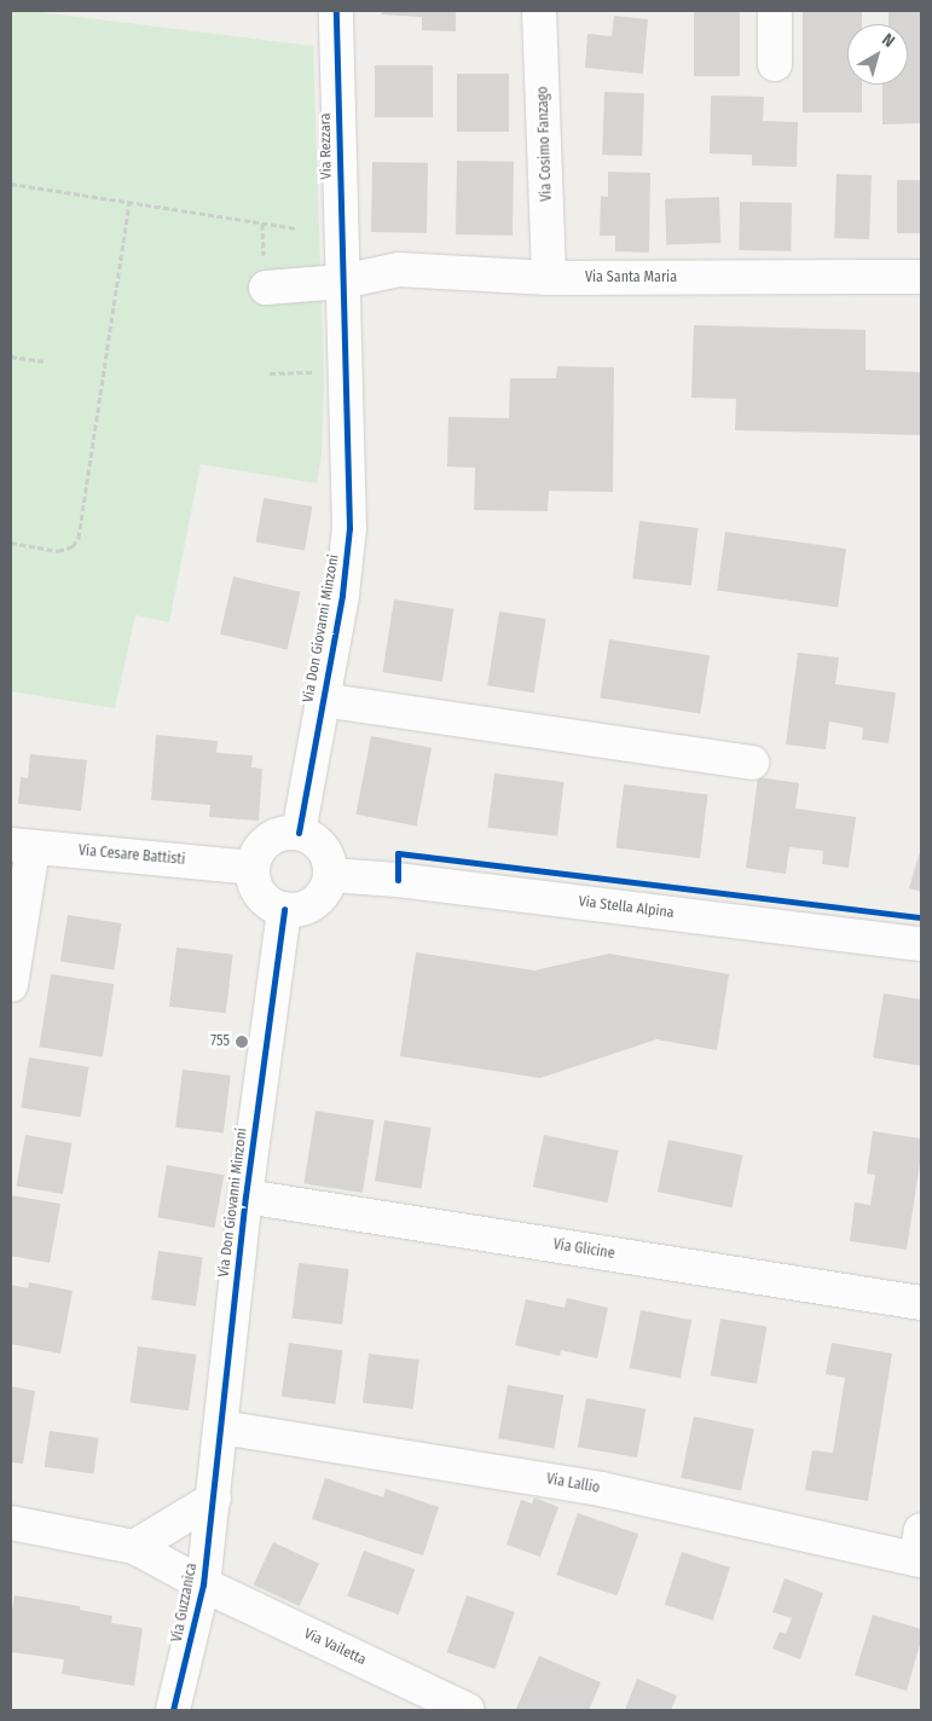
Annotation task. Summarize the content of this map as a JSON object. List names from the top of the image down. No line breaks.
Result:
{"streets":{"street":["Via Cosimo Fanzago","Via Rezzara","Via Santa Maria","Via Don Giovanni Minzoni","Via Cesare Battisti","Via Stella Alpina","Via Glicine","Via Lallio","Via Guzzanica","Via Vailetta"]},"crossings":[["Via Cosimo Fanzago","Via Santa Maria"],["Via Rezzara","Via Santa Maria"],["Via Rezzara","Via Don Giovanni Minzoni"],["Via Santa Maria","Via Don Giovanni Minzoni"],["Via Don Giovanni Minzoni","Via Cesare Battisti"],["Via Don Giovanni Minzoni","Via Stella Alpina"],["Via Don Giovanni Minzoni","Via Glicine"],["Via Don Giovanni Minzoni","Via Lallio"],["Via Don Giovanni Minzoni","Via Guzzanica"],["Via Cesare Battisti","Via Stella Alpina"],["Via Guzzanica","Via Vailetta"]],"places":["755"],"north":"top right"}
